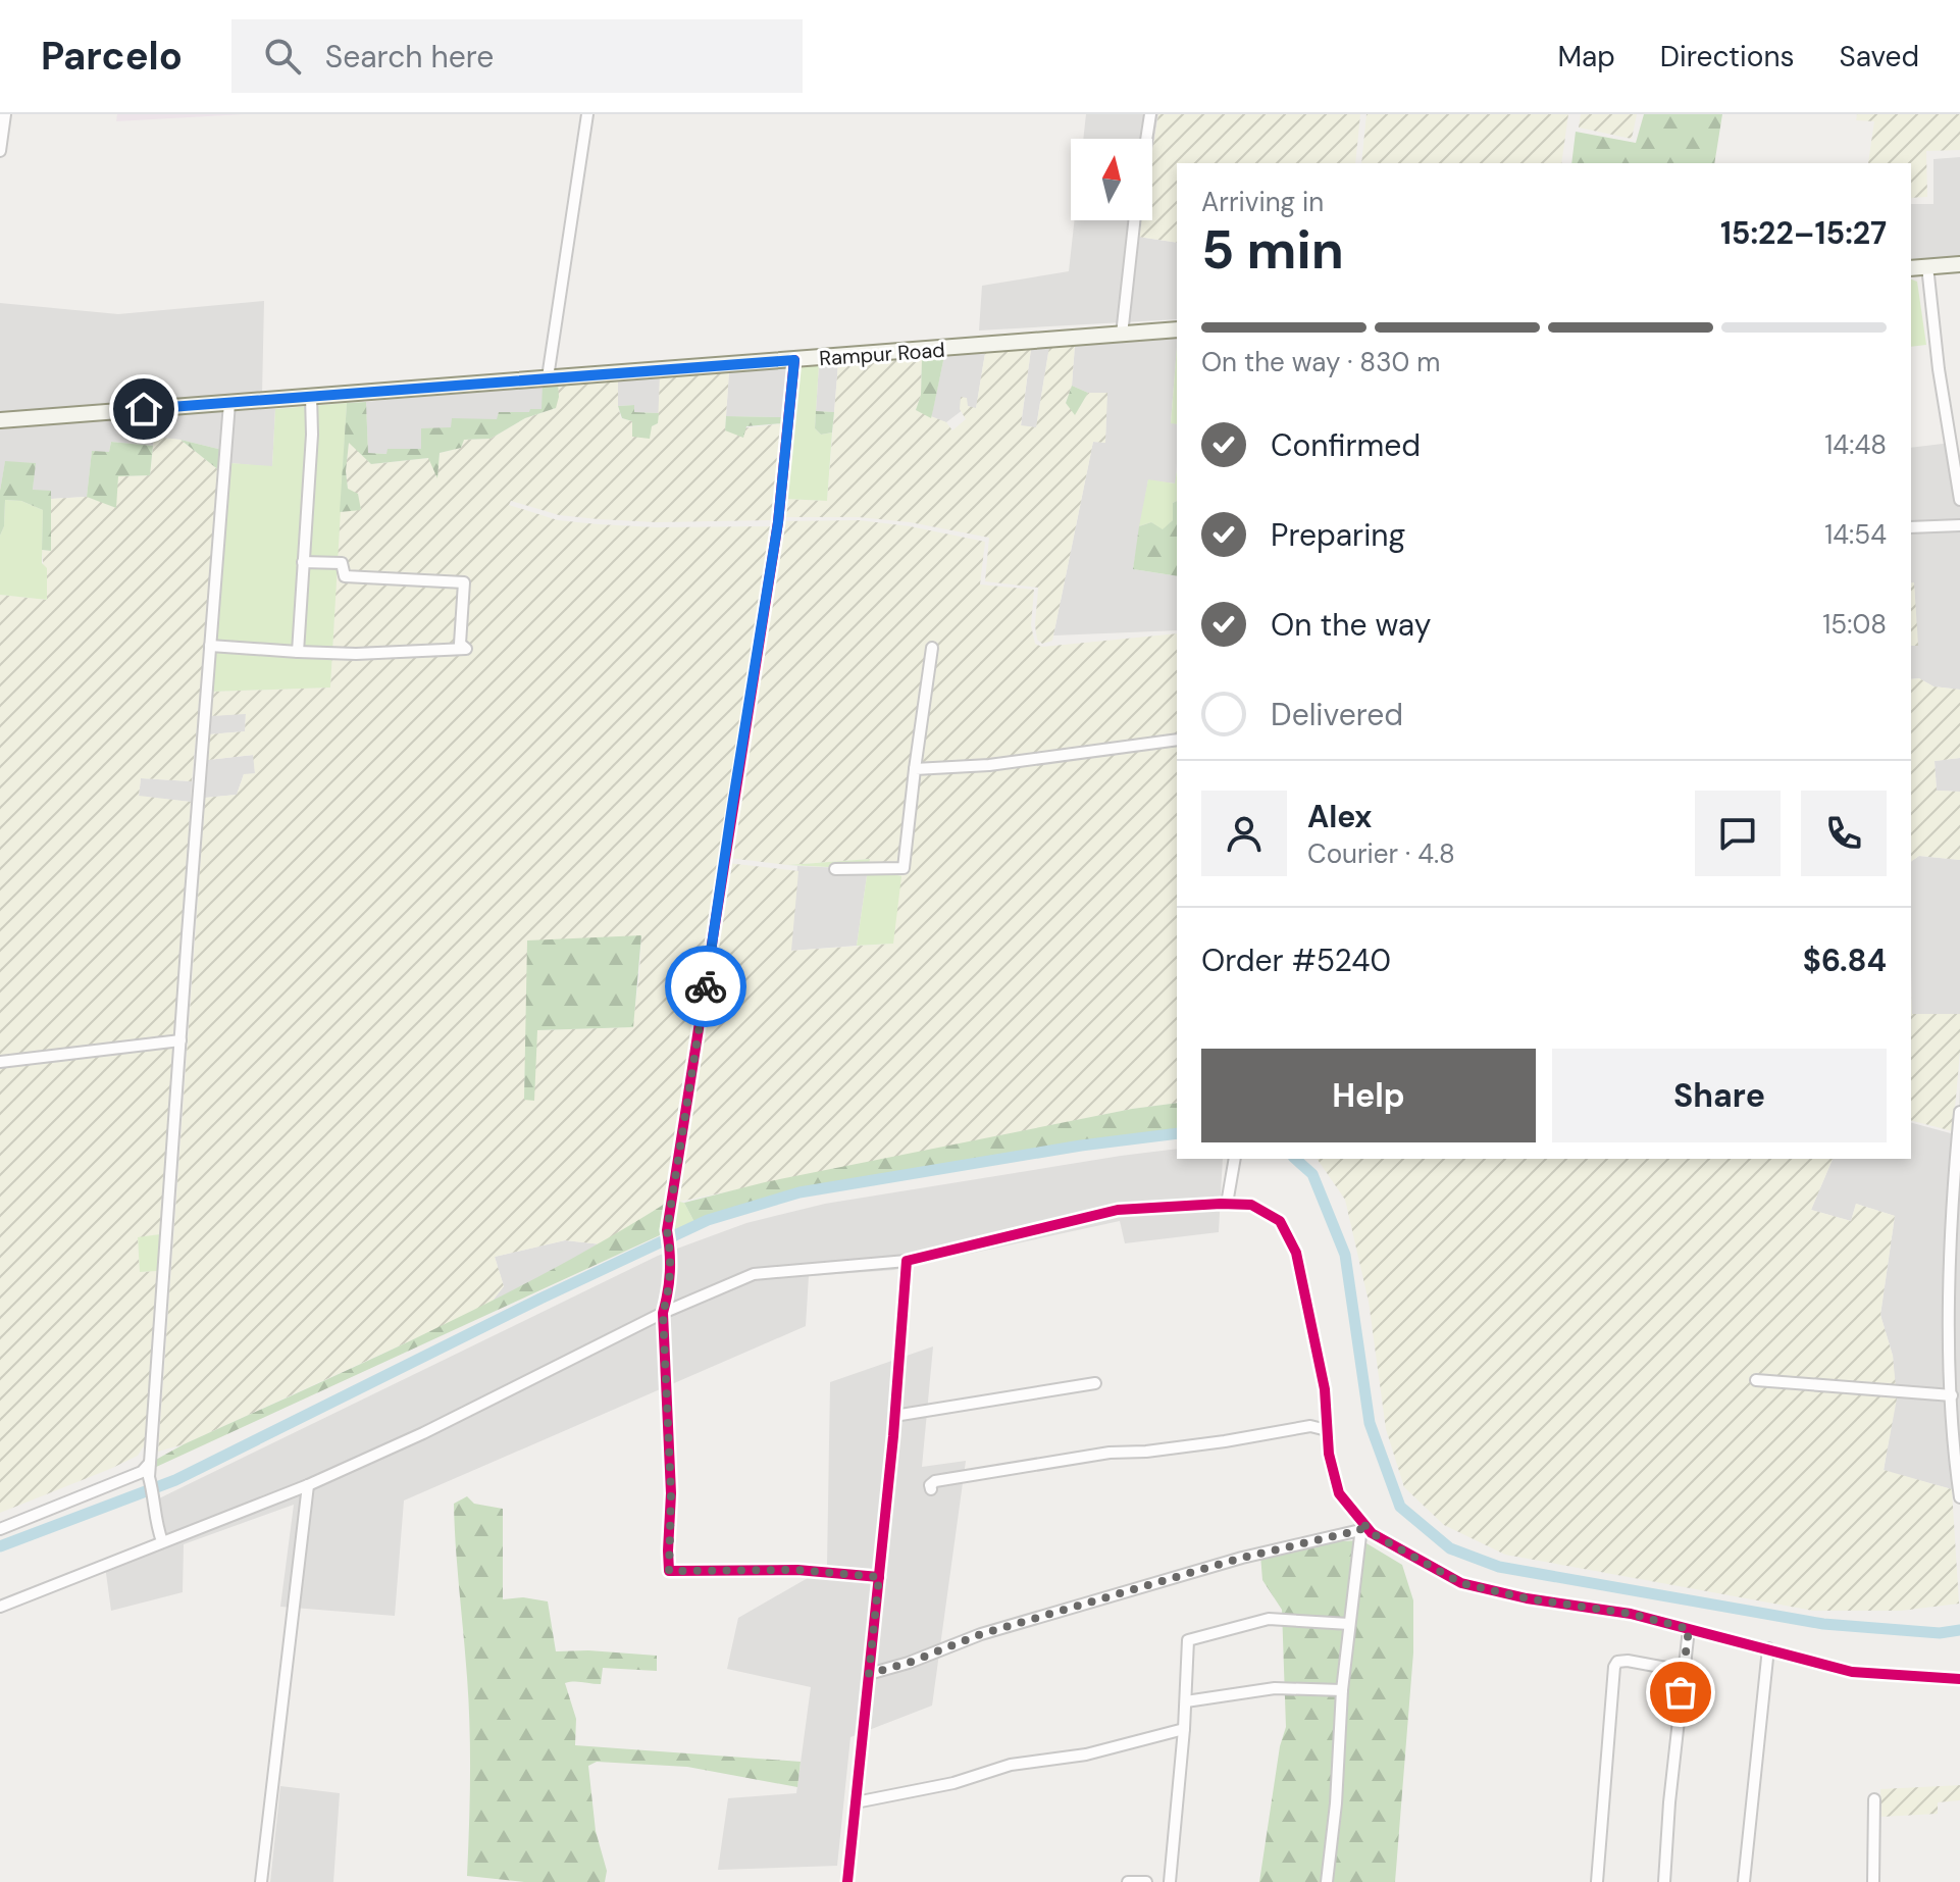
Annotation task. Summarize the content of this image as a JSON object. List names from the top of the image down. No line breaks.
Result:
{"streets":{"main road":["Rampur Road"]},"north":"top","page":{"header":"Parcelo","search":"Search here","nav":["Map","Directions","Saved"],"heading":["5 min","Arriving in","15:22–15:27"],"panel":["Alex","Courier · 4.8","Order #5240","$6.84"],"bar":"On the way · 830 m","list":[["Confirmed","14:48"],["Preparing","14:54"],["On the way","15:08"],"Delivered"],"buttons":["Help","Share"]}}
